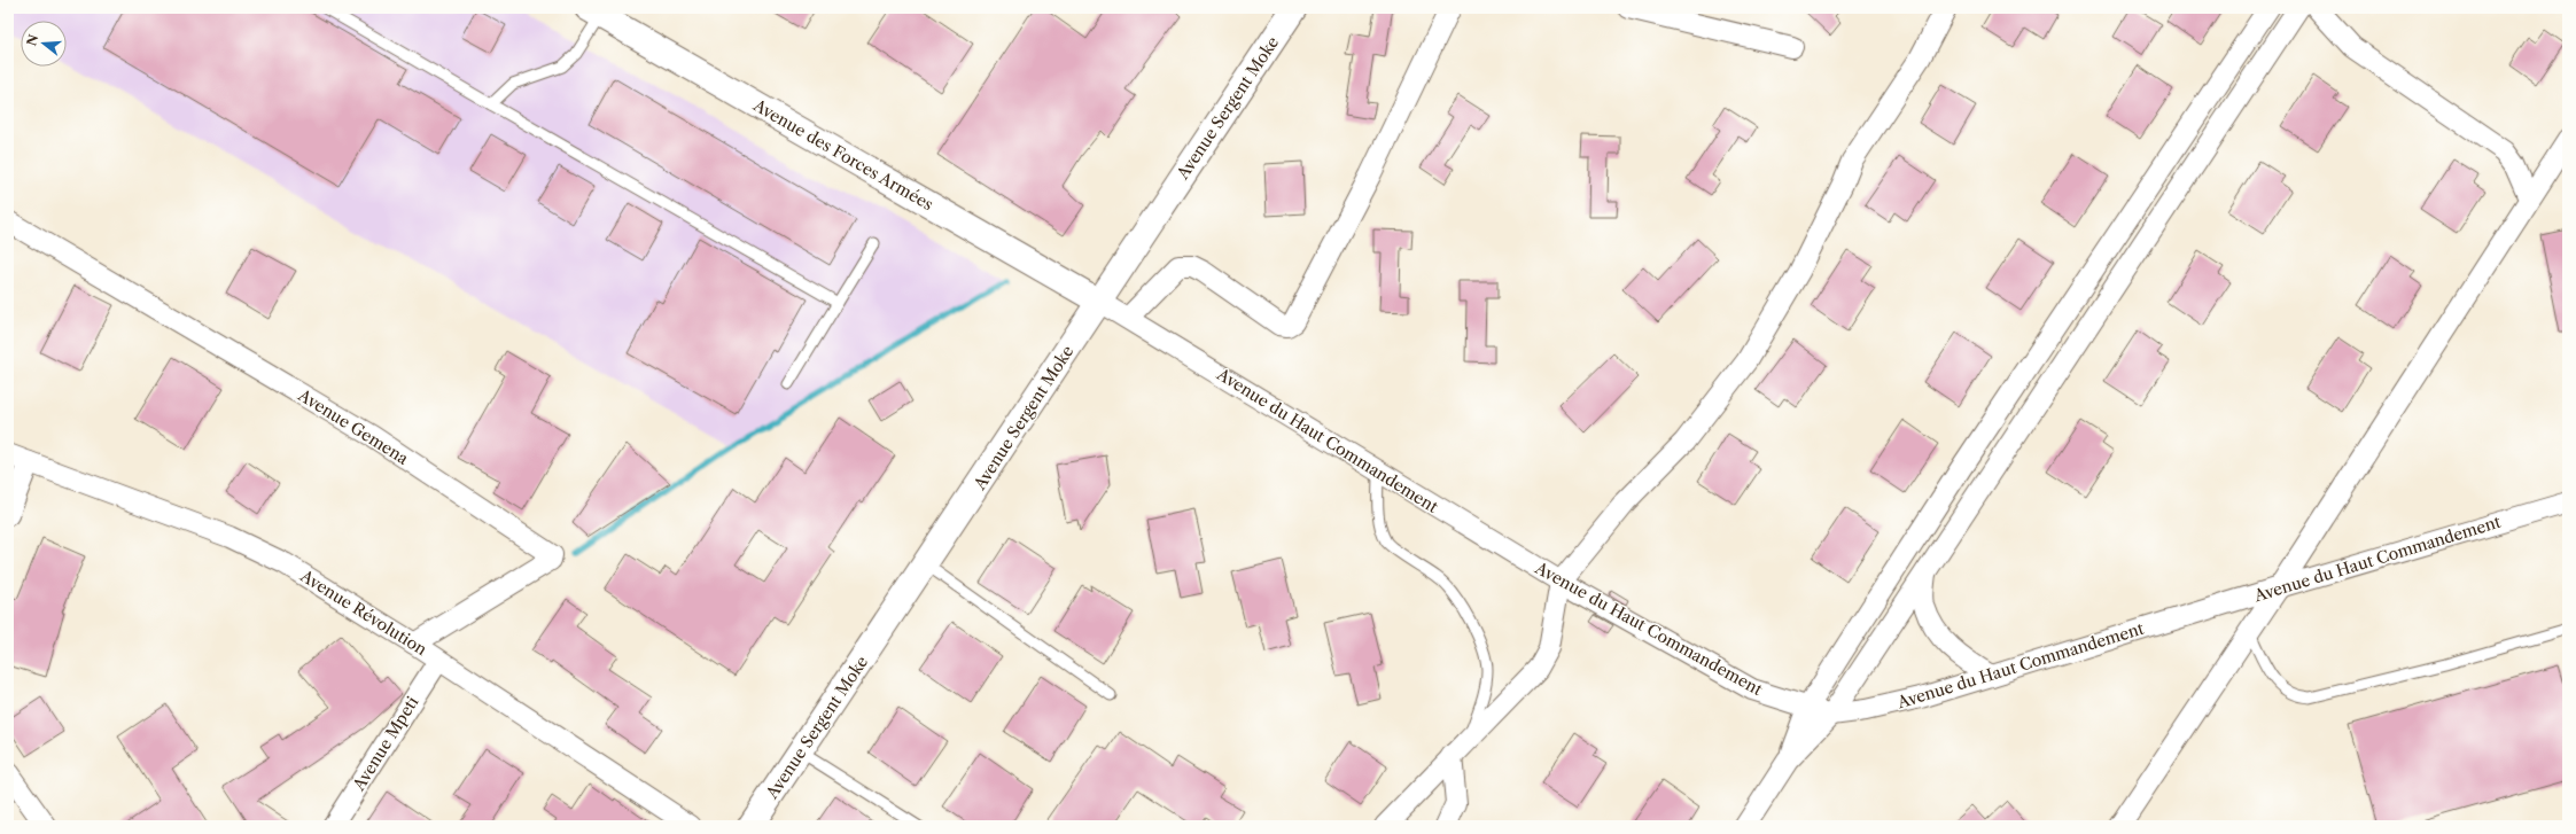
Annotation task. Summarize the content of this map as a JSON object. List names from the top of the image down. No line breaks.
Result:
{"streets":{"main road":["Avenue Sergent Moke","Avenue des Forces Armées"],"street":["Avenue Gemena","Avenue du Haut Commandement","Avenue Révolution","Avenue Mpeti"]},"crossings":[["Avenue Sergent Moke","Avenue des Forces Armées"],["Avenue Sergent Moke","Avenue du Haut Commandement"],["Avenue des Forces Armées","Avenue du Haut Commandement"],["Avenue Gemena","Avenue Révolution"],["Avenue Révolution","Avenue Mpeti"]],"north":"left"}
